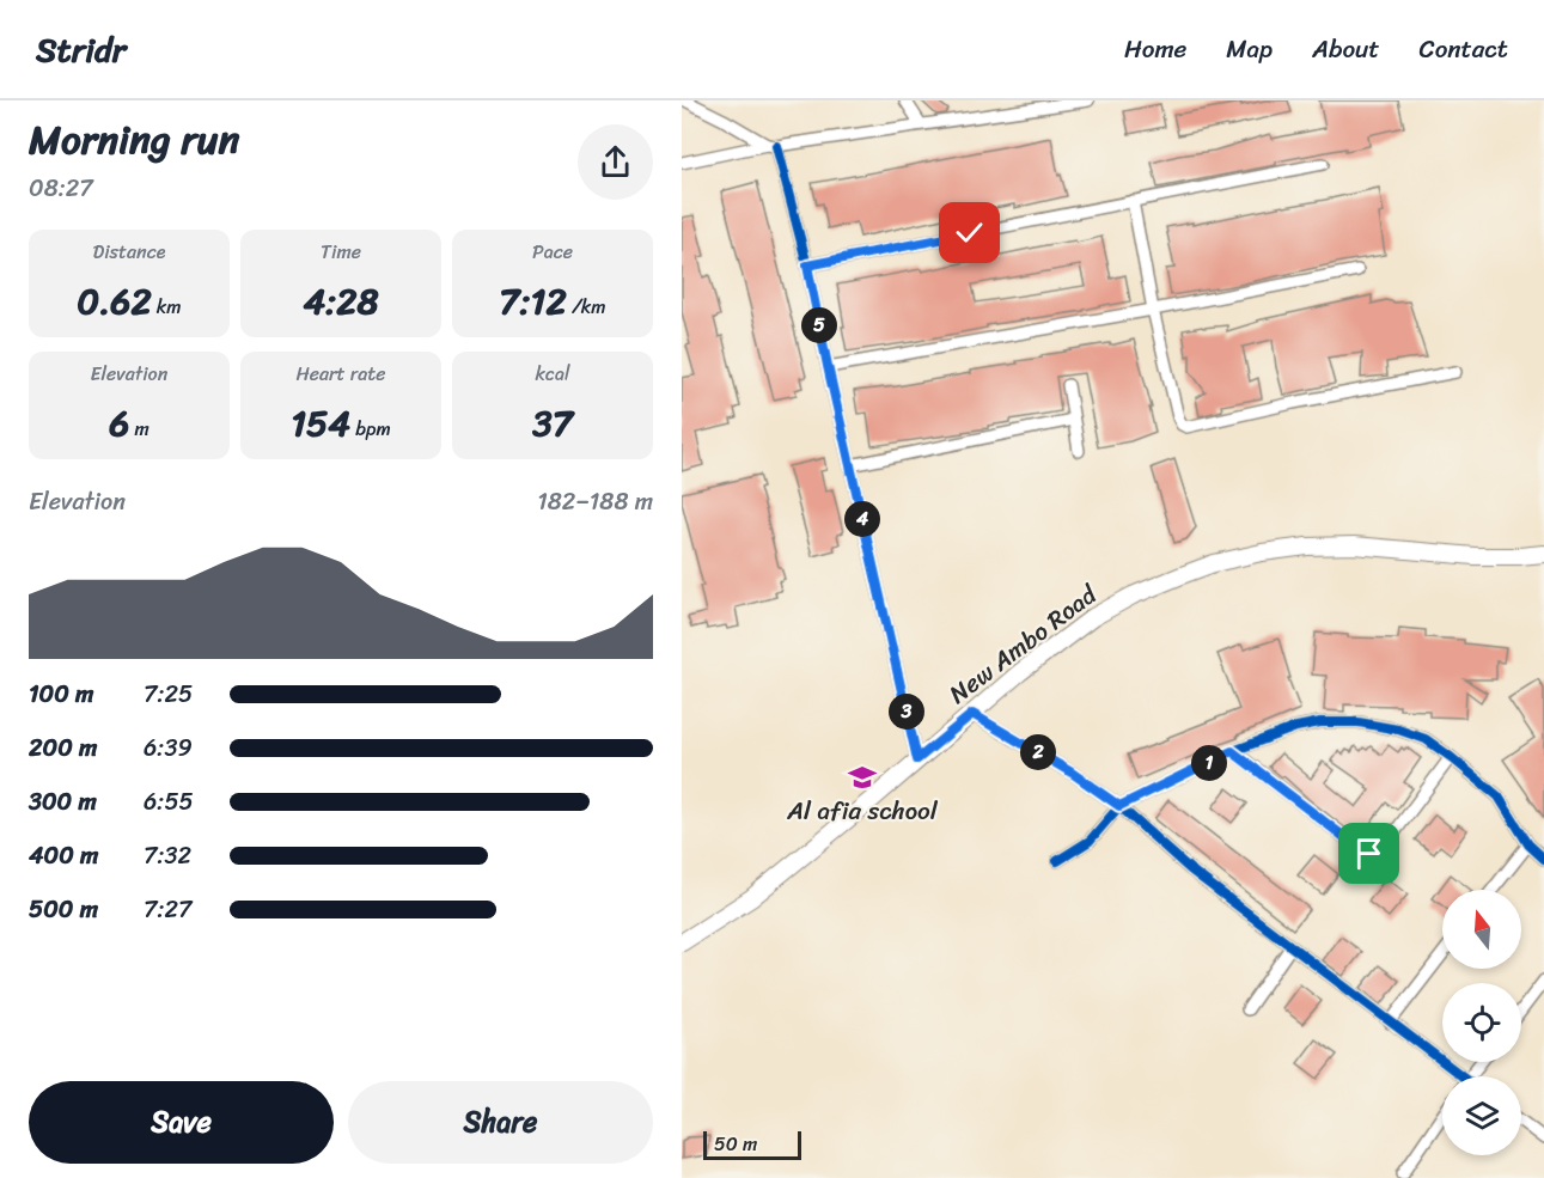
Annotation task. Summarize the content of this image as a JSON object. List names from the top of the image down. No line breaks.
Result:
{"streets":{"main road":["New Ambo Road"]},"places":{"school or university":["Al afia school"]},"scale_bar":"50 m","north":"top","page":{"header":"Stridr","nav":["Home","Map","About","Contact"],"heading":["Morning run","08:27"],"stats":[["Distance","0.62 km"],["Time","4:28"],["Pace","7:12 /km"],["Elevation","6 m"],["Heart rate","154 bpm"],["kcal","37"]],"pins":["5","4","3","2","1"],"chart":["Elevation","182–188 m"],"list":[{"name":"100 m","note":"7:25"},{"name":"200 m","note":"6:39"},{"name":"300 m","note":"6:55"},{"name":"400 m","note":"7:32"},{"name":"500 m","note":"7:27"}],"buttons":["Save","Share"],"scale":"50 m"}}
